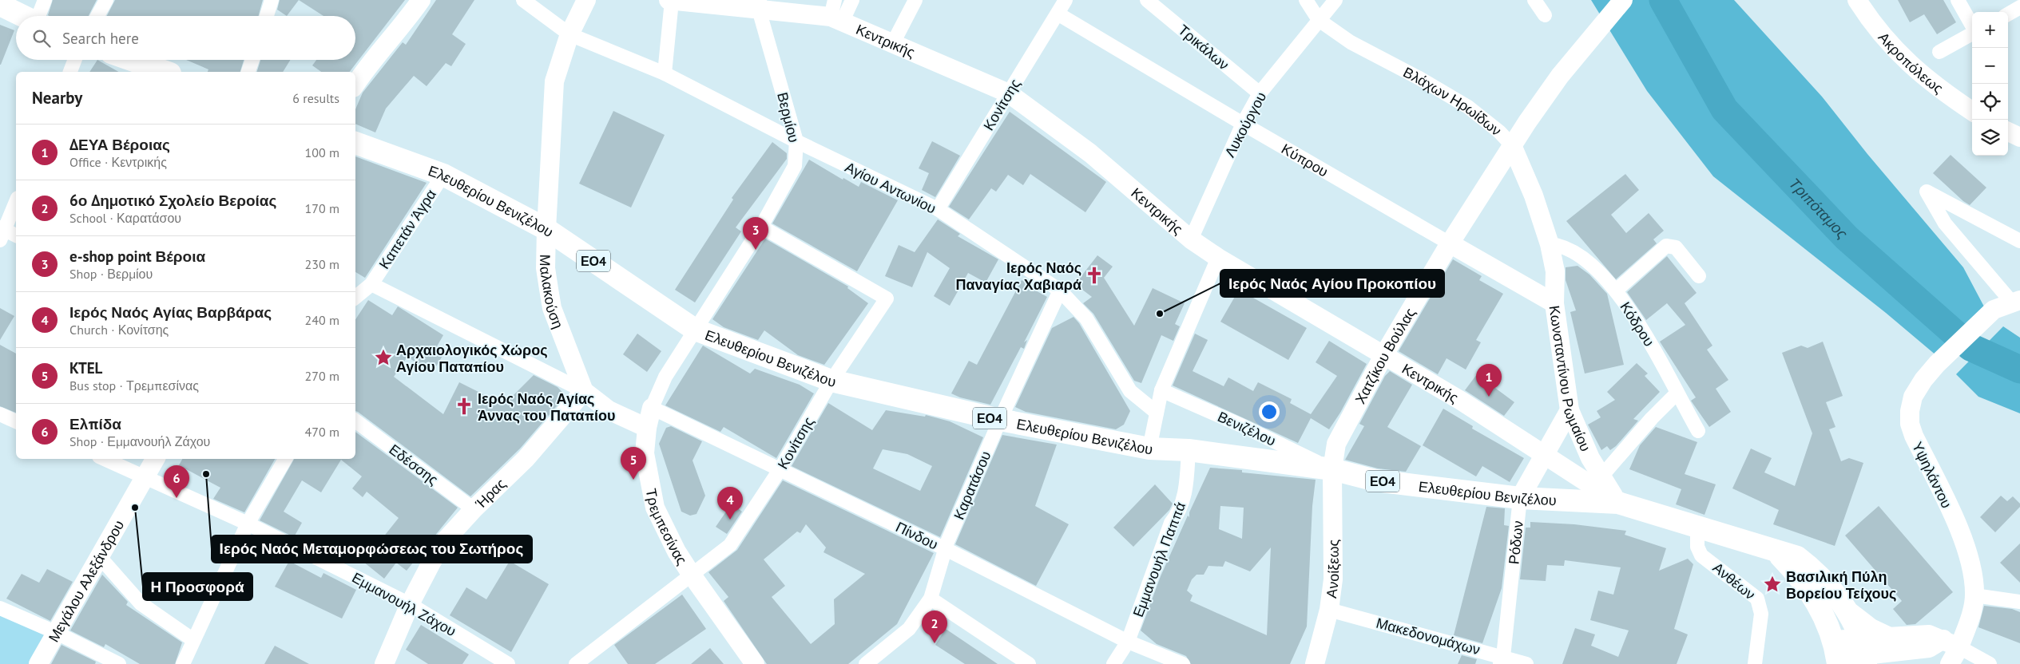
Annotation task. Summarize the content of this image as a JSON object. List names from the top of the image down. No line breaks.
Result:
{"streets":{"main road":["Ελευθερίου Βενιζέλου","ΕΟ4"],"street":["Κεντρικής","Τρικάλων","Ακροπόλεως","Βλάχων Ηρωίδων","Κονίτσης","Βερμίου","Λυκούργου","Κύπρου","Αγίου Αντωνίου","Καπετάν Άγρα","Μαλακούση","Κόδρου","Χατζίκου Βούλας","Κωνσταντίνου Ρωμαίου","Βενιζέλου","Εδέσσης","Υψηλάντου","Καρατάσου","Ήρας","Τρεμπεσίνας","Πίνδου","Ρόδων","Εμμανουήλ Παππά","Ανοίξεως","Μεγάλου Αλεξάνδρου","Ανθέων","Εμμανουήλ Ζάχου","Μακεδονομάχων"]},"crossings":[["Κεντρικής","Κονίτσης"],["Κεντρικής","Βερμίου"],["Κεντρικής","Λυκούργου"],["Κεντρικής","Ελευθερίου Βενιζέλου"],["Κεντρικής","Χατζίκου Βούλας"],["Κεντρικής","Κωνσταντίνου Ρωμαίου"],["Κεντρικής","Ρόδων"],["Τρικάλων","Λυκούργου"],["Βλάχων Ηρωίδων","Λυκούργου"],["Βλάχων Ηρωίδων","Κόδρου"],["Βλάχων Ηρωίδων","Χατζίκου Βούλας"],["Βλάχων Ηρωίδων","Κωνσταντίνου Ρωμαίου"],["Κονίτσης","Βερμίου"],["Κονίτσης","Κύπρου"],["Κονίτσης","Αγίου Αντωνίου"],["Κονίτσης","Ελευθερίου Βενιζέλου"],["Κονίτσης","Τρεμπεσίνας"],["Κονίτσης","Πίνδου"],["Βερμίου","Αγίου Αντωνίου"],["Βερμίου","Ελευθερίου Βενιζέλου"],["Βερμίου","Τρεμπεσίνας"],["Λυκούργου","Κύπρου"],["Κύπρου","Χατζίκου Βούλας"],["Κύπρου","Κωνσταντίνου Ρωμαίου"],["Αγίου Αντωνίου","Μαλακούση"],["Αγίου Αντωνίου","Καρατάσου"],["Ελευθερίου Βενιζέλου","Καπετάν Άγρα"],["Ελευθερίου Βενιζέλου","Μαλακούση"],["Ελευθερίου Βενιζέλου","Χατζίκου Βούλας"],["Ελευθερίου Βενιζέλου","Κωνσταντίνου Ρωμαίου"],["Ελευθερίου Βενιζέλου","Βενιζέλου"],["Ελευθερίου Βενιζέλου","Καρατάσου"],["Ελευθερίου Βενιζέλου","Τρεμπεσίνας"],["Ελευθερίου Βενιζέλου","Ρόδων"],["Ελευθερίου Βενιζέλου","Εμμανουήλ Παππά"],["Ελευθερίου Βενιζέλου","Ανοίξεως"],["Ελευθερίου Βενιζέλου","Ανθέων"],["Μαλακούση","Ήρας"],["Κόδρου","Κωνσταντίνου Ρωμαίου"],["Χατζίκου Βούλας","Βενιζέλου"],["Χατζίκου Βούλας","Ανοίξεως"],["Κωνσταντίνου Ρωμαίου","Ρόδων"],["Βενιζέλου","Ανοίξεως"],["Εδέσσης","Ήρας"],["Καρατάσου","Πίνδου"],["Ήρας","Εμμανουήλ Ζάχου"],["Τρεμπεσίνας","Πίνδου"],["Πίνδου","Εμμανουήλ Παππά"],["Ρόδων","Μακεδονομάχων"],["Ανοίξεως","Μακεδονομάχων"],["Μεγάλου Αλεξάνδρου","Εμμανουήλ Ζάχου"]],"water":["Τριπόταμος"],"places":{"church":["Ιερός Ναός Παναγίας Χαβιαρά","Ιερός Ναός Αγίας Άννας του Παταπίου"],"other":["Ιερός Ναός Αγίου Προκοπίου","Ιερός Ναός Μεταμορφώσεως του Σωτήρος","Η Προσφορά"],"place":["Αρχαιολογικός Χώρος Αγίου Παταπίου","Βασιλική Πύλη Βορείου Τείχους"]},"page":{"map_buttons":["+","−"],"search":"Search here","heading":["Nearby","6 results"],"list":[{"mark":"1","name":"ΔΕΥΑ Βέροιας","note":"Office · Κεντρικής","value":"100 m"},{"mark":"2","name":"6ο Δημοτικό Σχολείο Βεροίας","note":"School · Καρατάσου","value":"170 m"},{"mark":"3","name":"e-shop point Βέροια","note":"Shop · Βερμίου","value":"230 m"},{"mark":"4","name":"Ιερός Ναός Αγίας Βαρβάρας","note":"Church · Κονίτσης","value":"240 m"},{"mark":"5","name":"KTEL","note":"Bus stop · Τρεμπεσίνας","value":"270 m"},{"mark":"6","name":"Ελπίδα","note":"Shop · Εμμανουήλ Ζάχου","value":"470 m"}],"pins":["3","1","5","6","4","2"]}}
